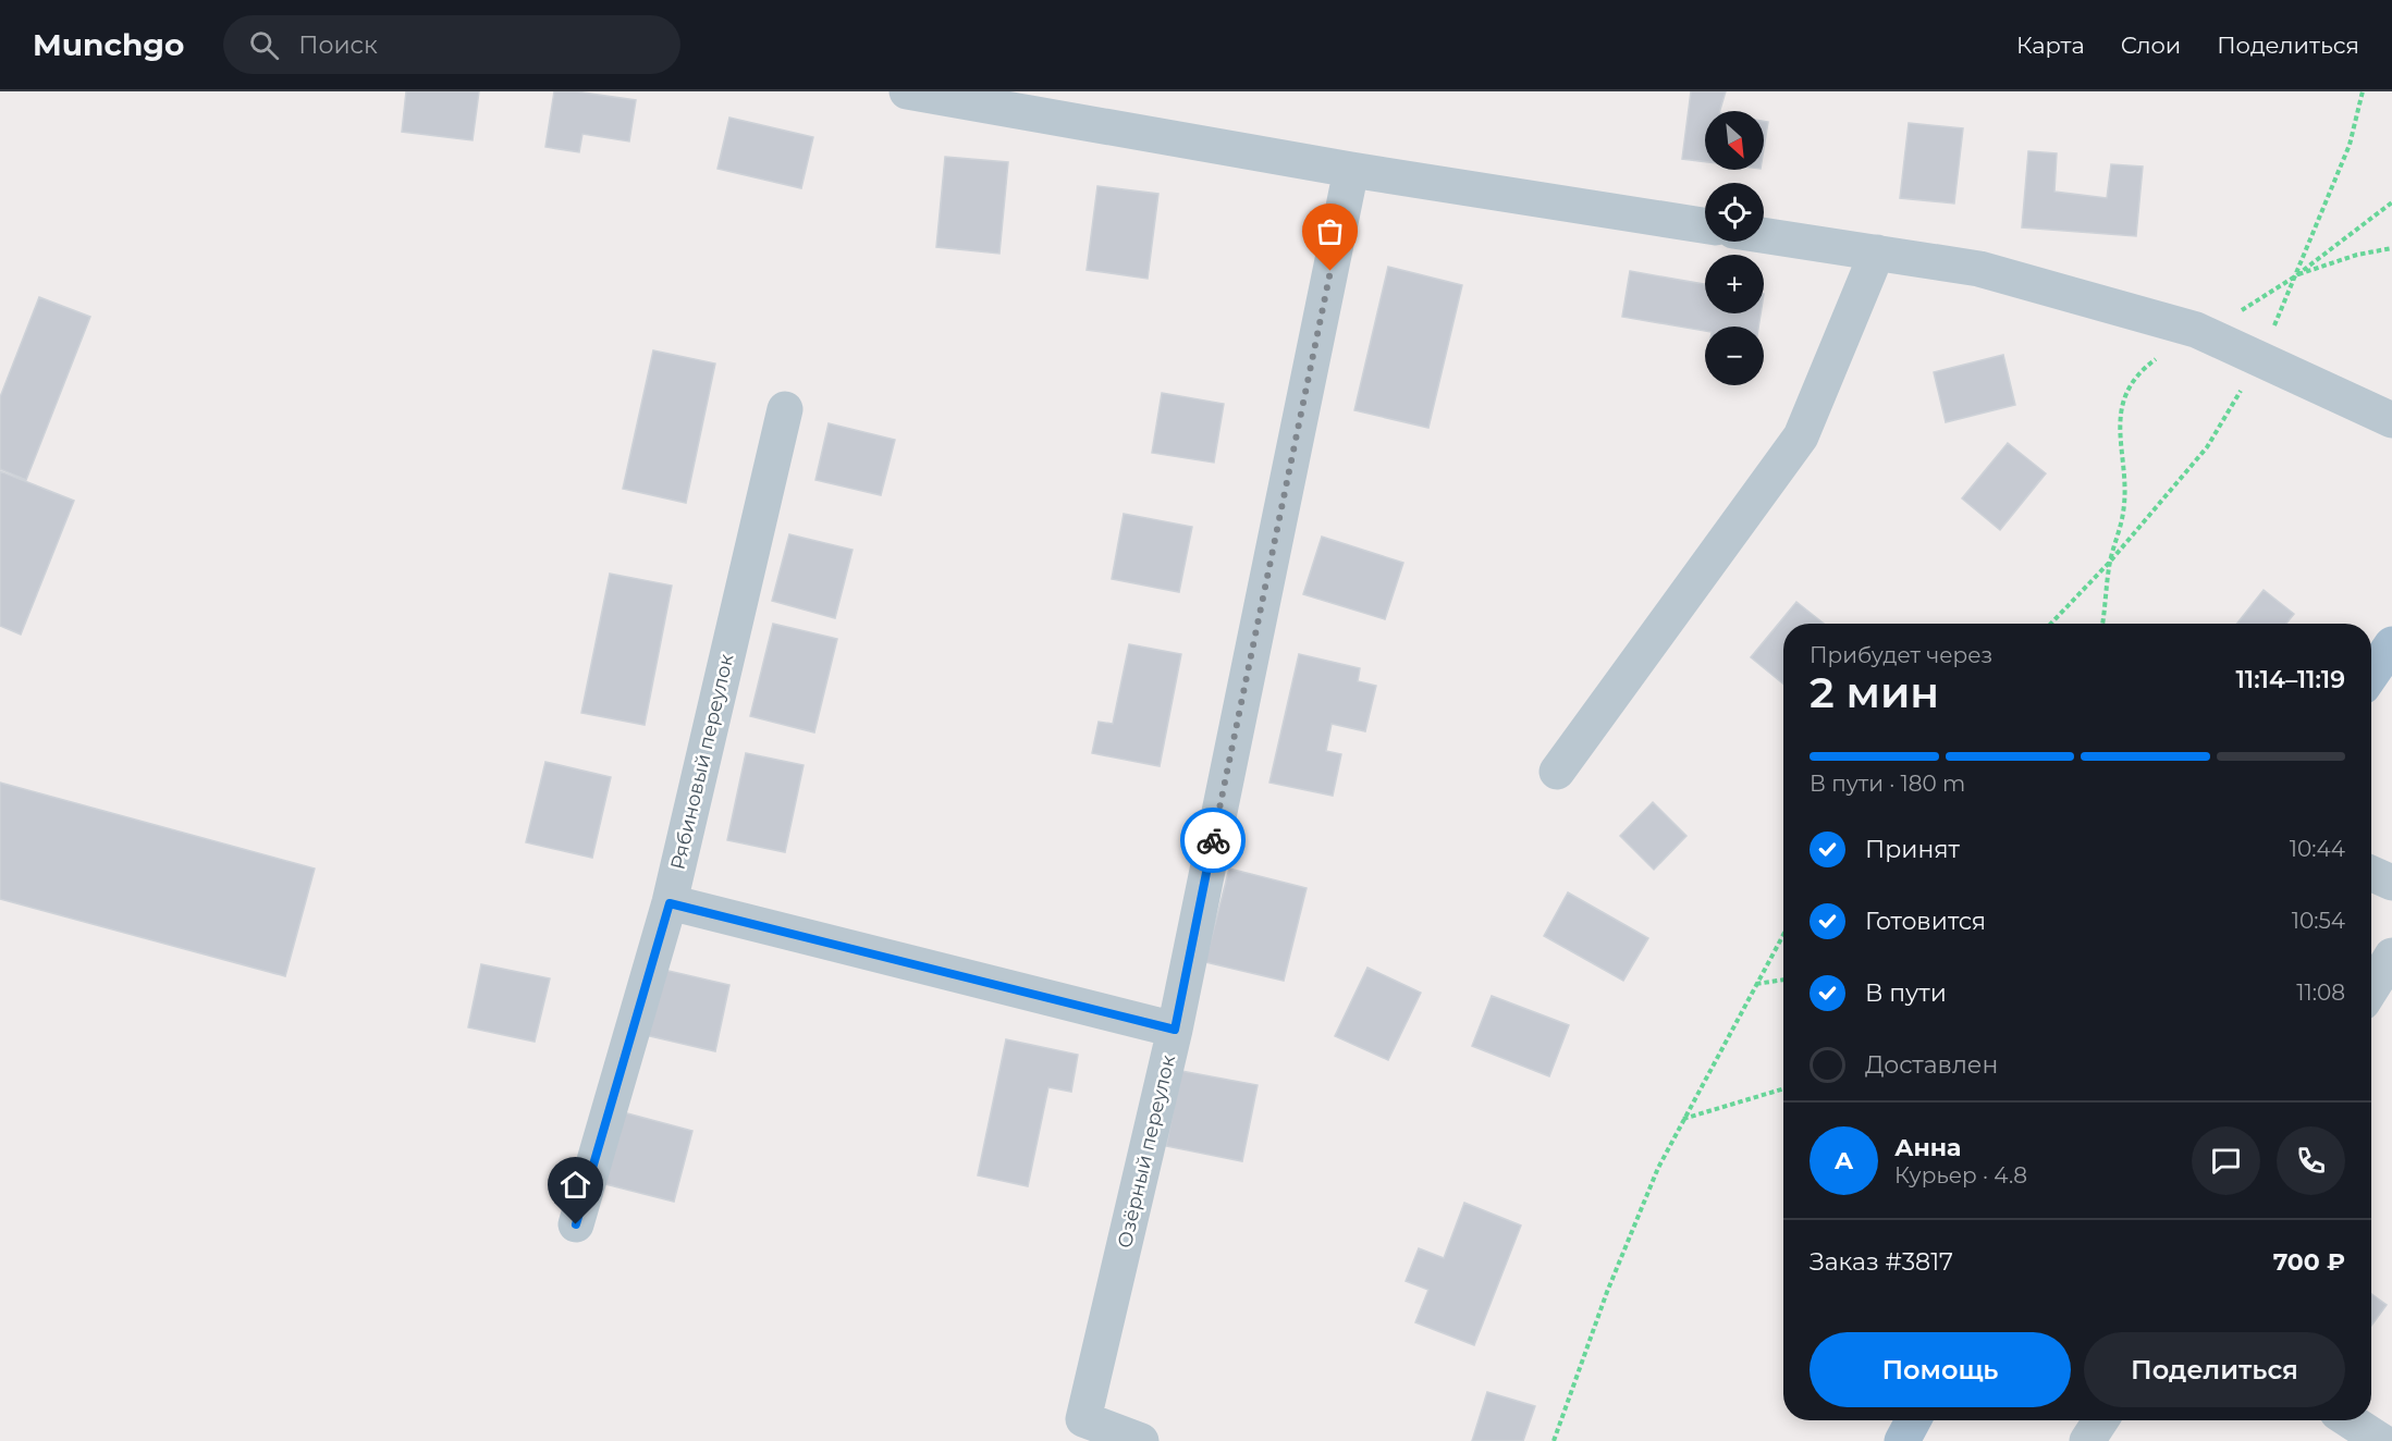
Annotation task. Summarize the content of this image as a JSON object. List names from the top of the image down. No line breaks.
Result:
{"streets":{"street":["Рябиновый переулок","Озёрный переулок"]},"north":"bottom right","page":{"header":"Munchgo","search":"Поиск","nav":["Карта","Слои","Поделиться"],"map_buttons":["+","−"],"heading":["2 мин","Прибудет через","11:14–11:19"],"panel":["Анна","Курьер · 4.8","Заказ #3817","700 ₽"],"bar":"В пути · 180 m","list":[["Принят","10:44"],["Готовится","10:54"],["В пути","11:08"],"Доставлен"],"round":"А","buttons":["Помощь","Поделиться"]}}
